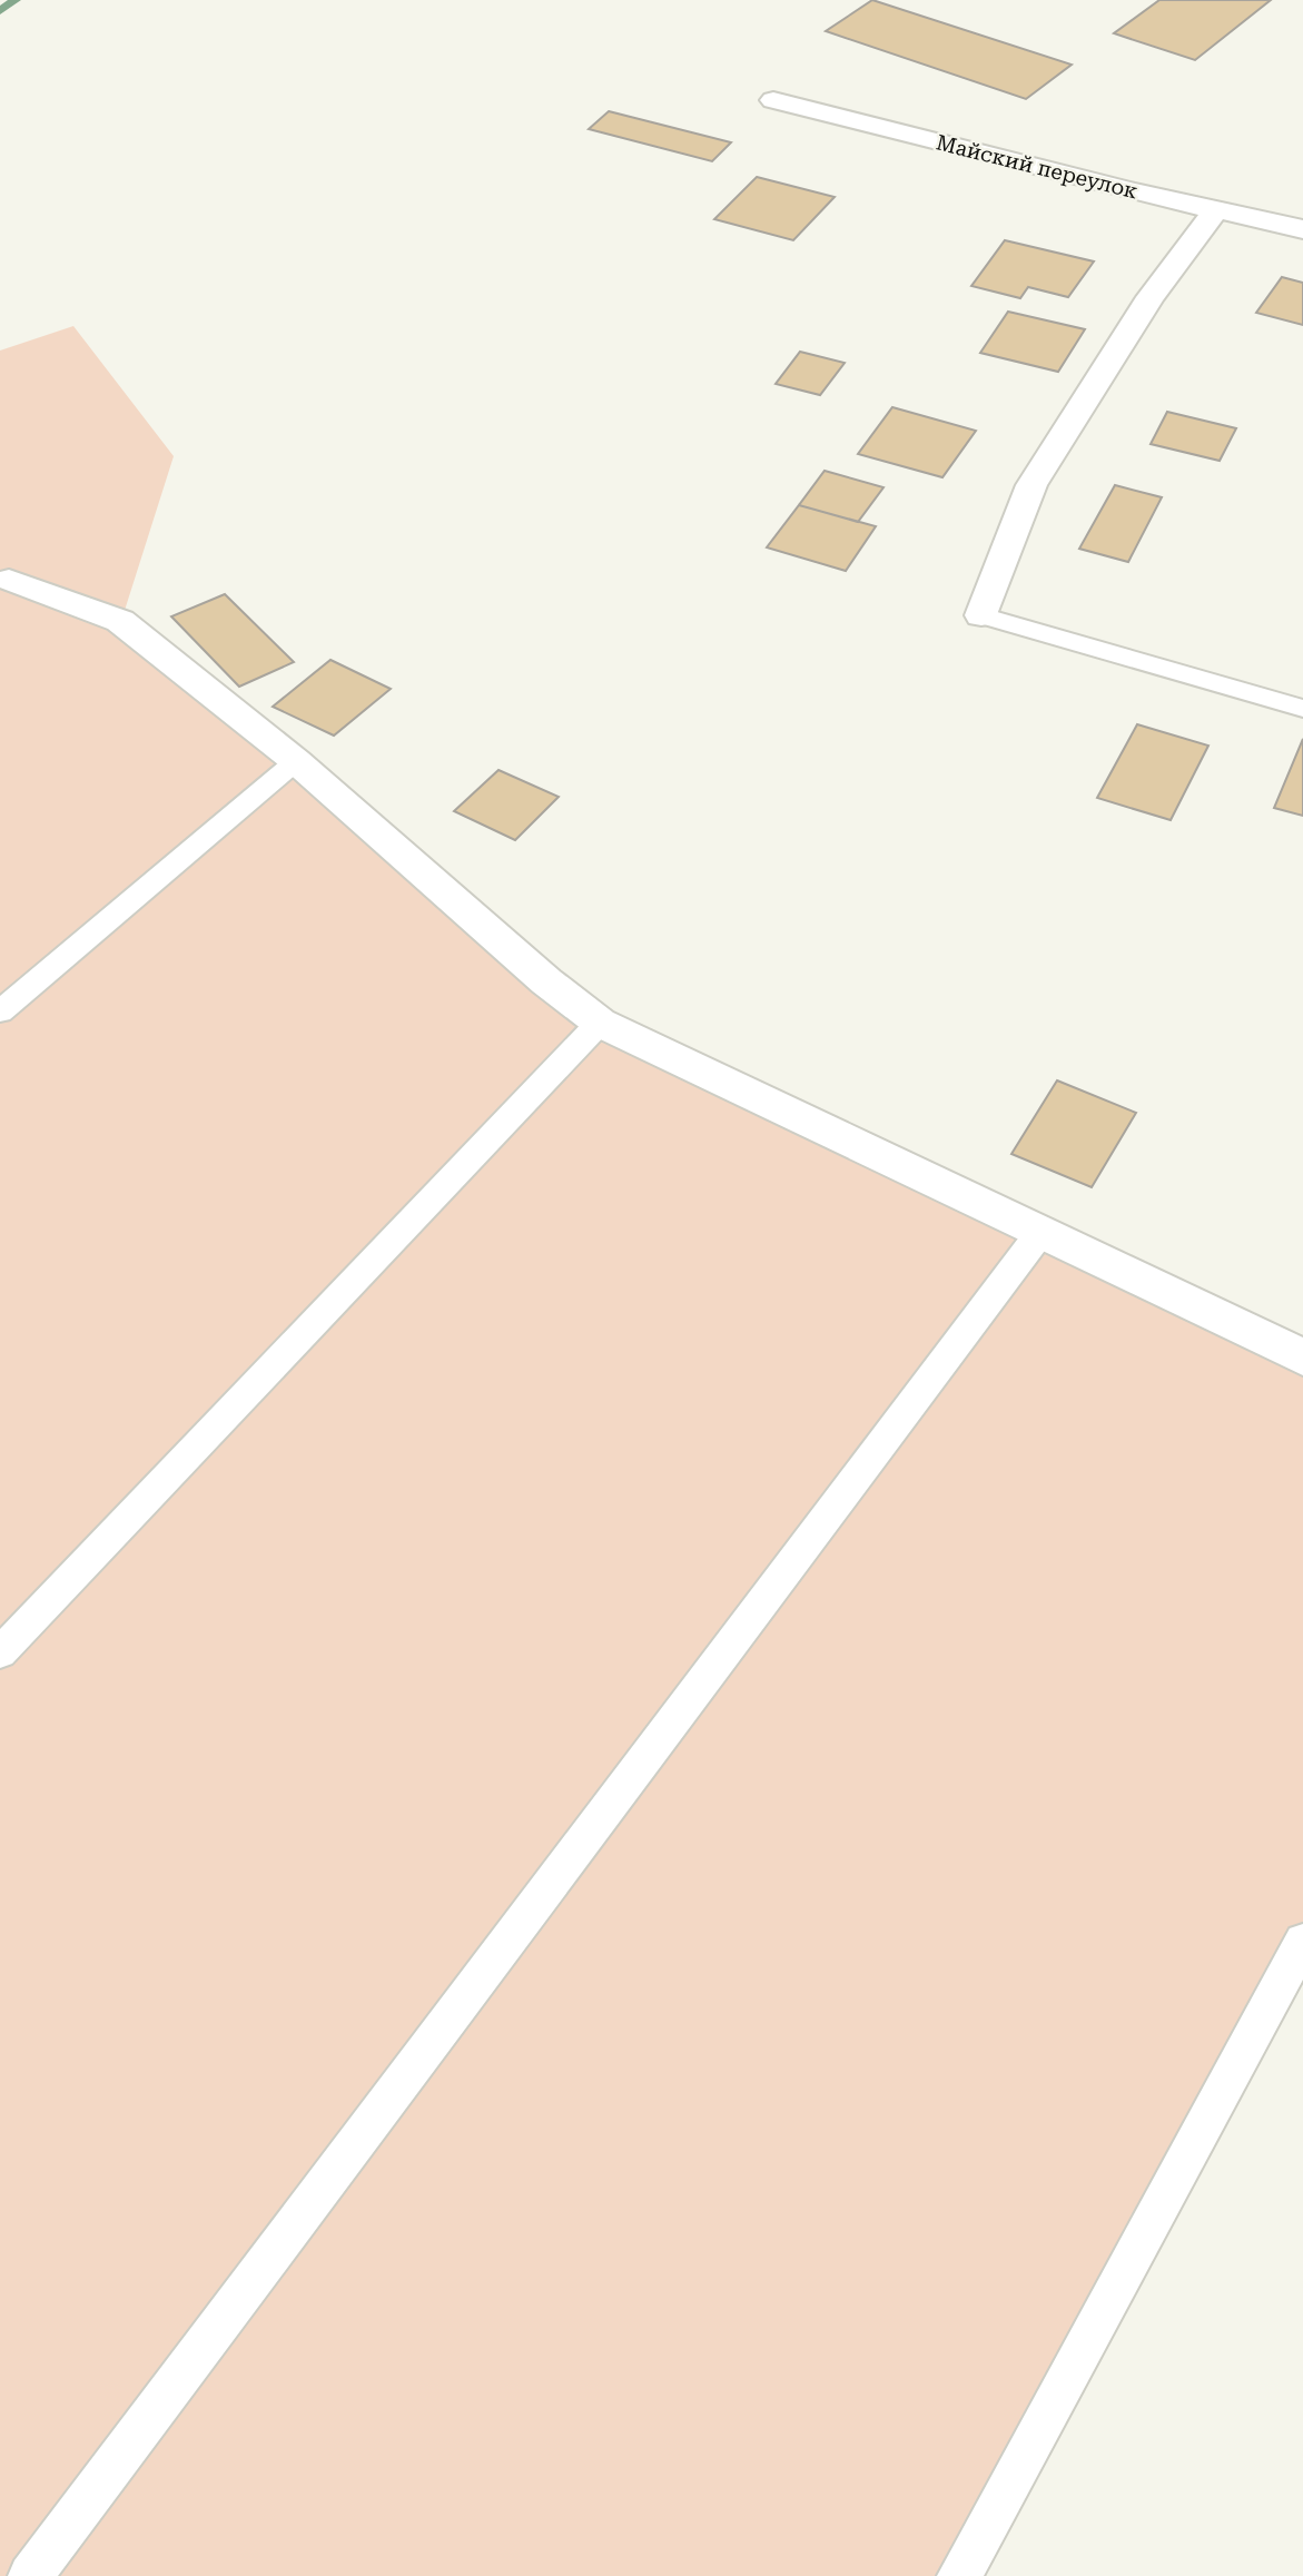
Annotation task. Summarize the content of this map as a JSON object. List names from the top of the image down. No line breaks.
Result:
{"streets":{"street":["Майский переулок"]}}
